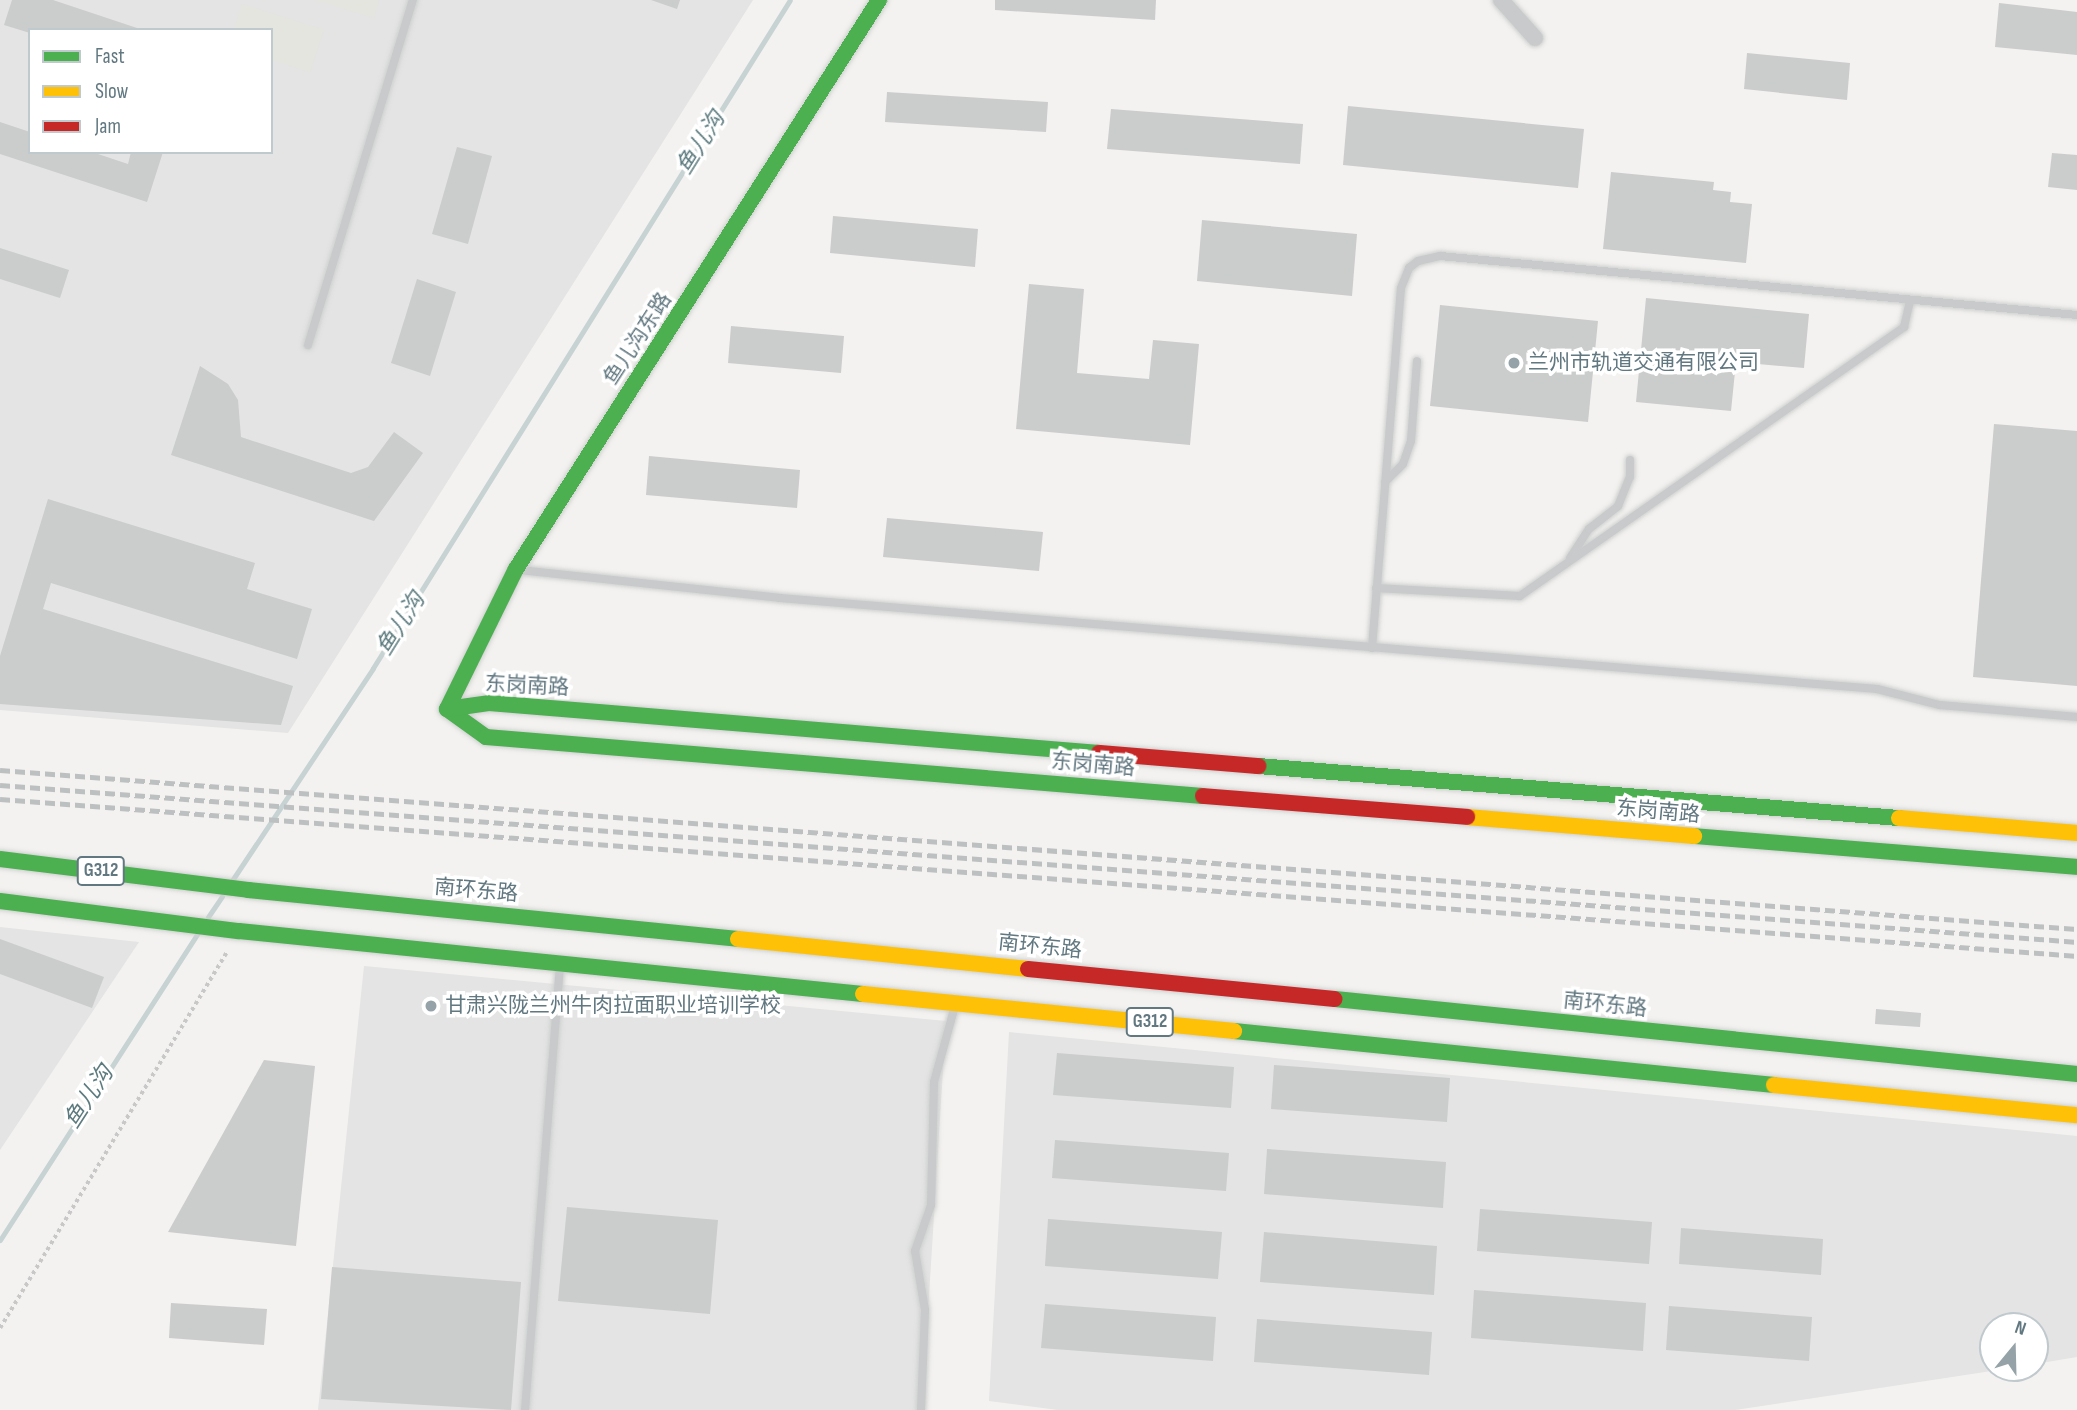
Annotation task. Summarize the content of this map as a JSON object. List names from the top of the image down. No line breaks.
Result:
{"streets":{"main road":["鱼儿沟东路","东岗南路","G312","南环东路"]},"crossings":[["鱼儿沟东路","东岗南路"]],"water":["鱼儿沟"],"places":["兰州市轨道交通有限公司","甘肃兴陇兰州牛肉拉面职业培训学校"],"legend":["Fast","Slow","Jam"],"north":"top"}
